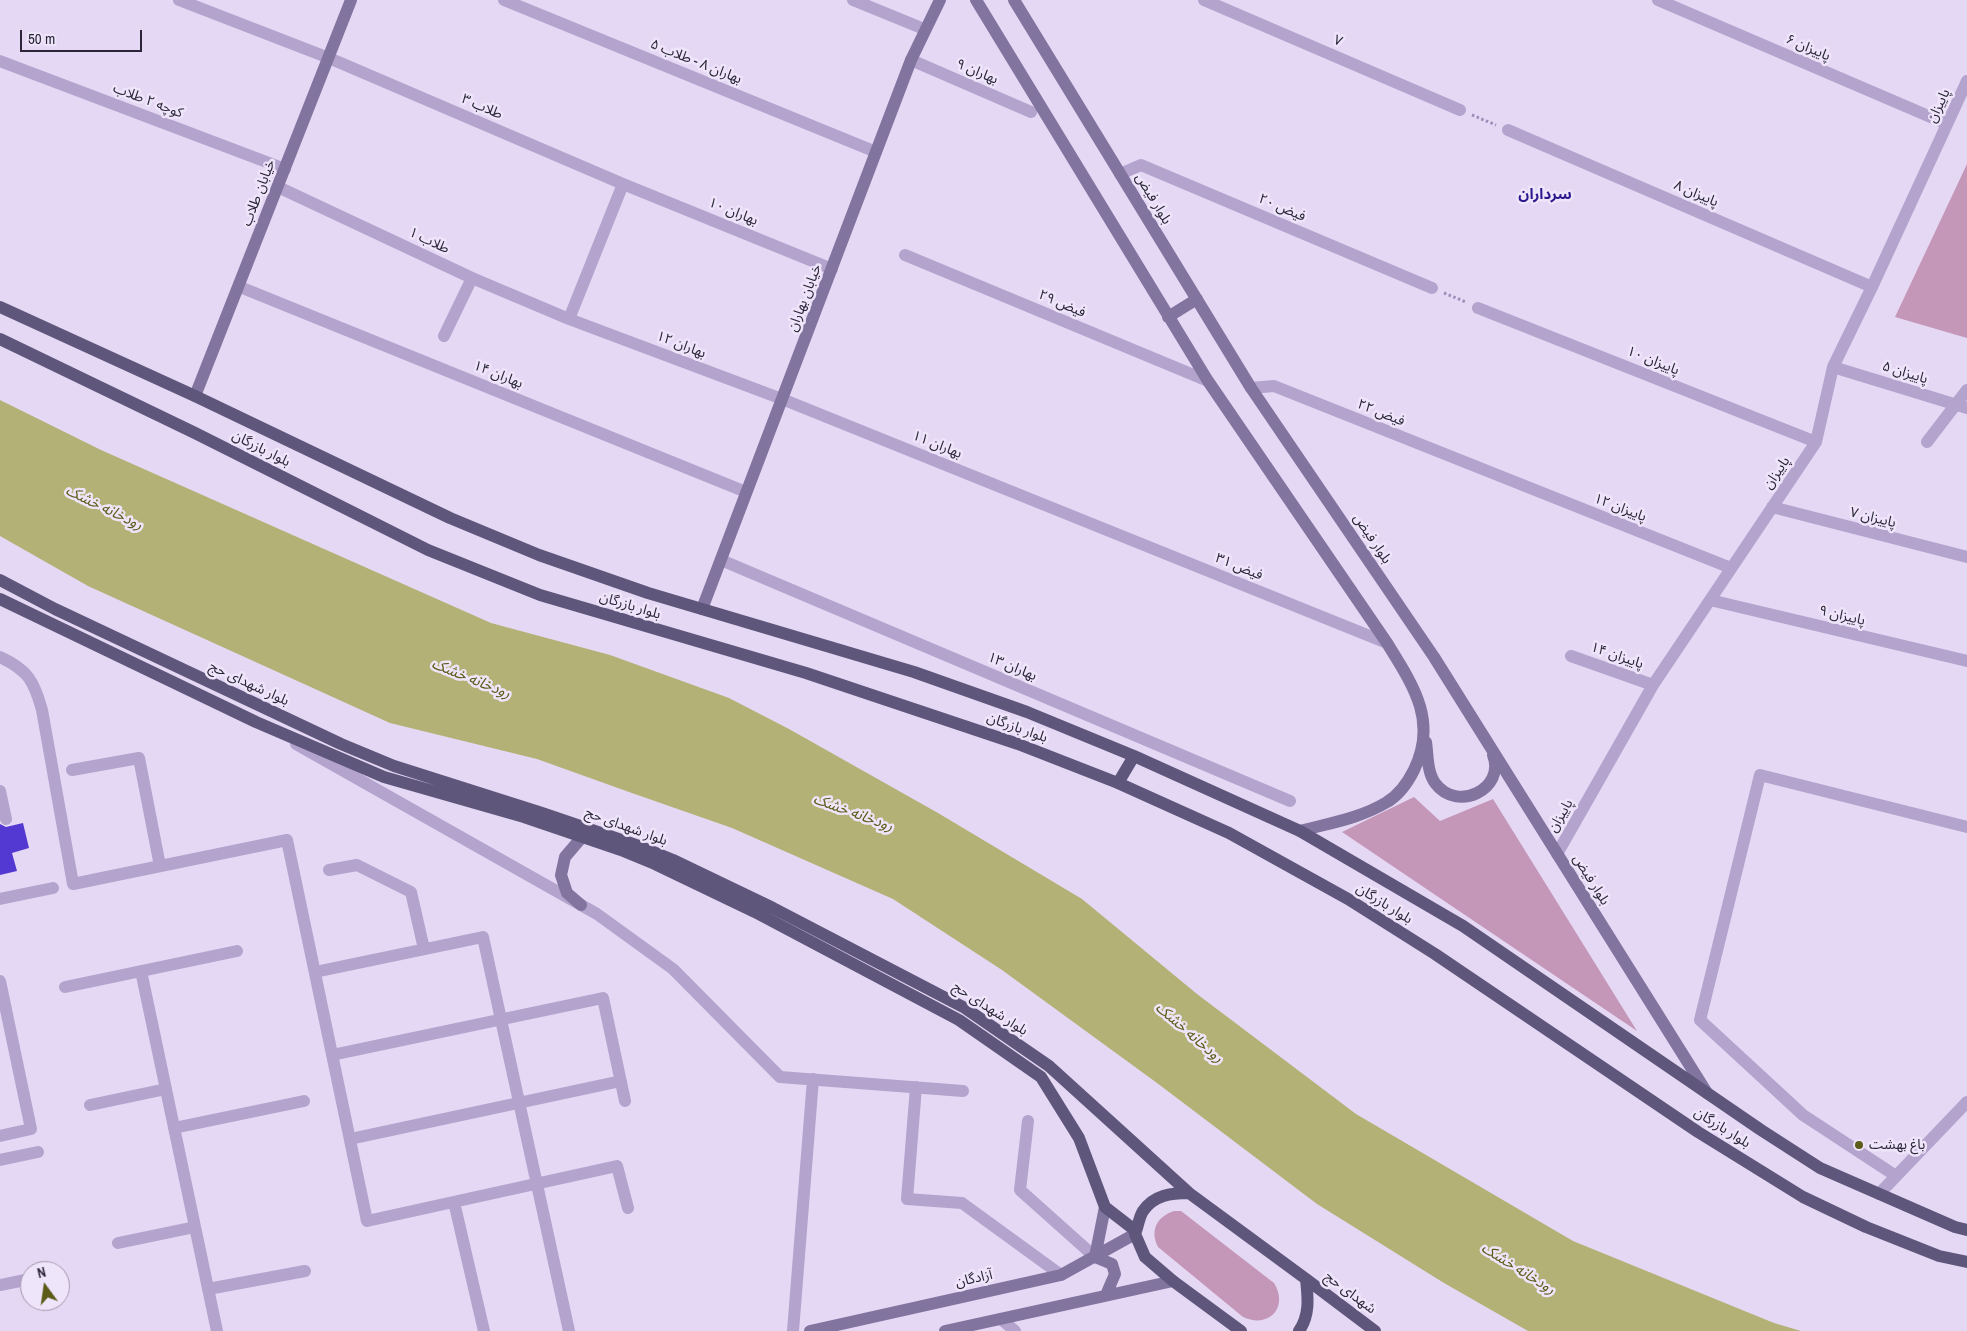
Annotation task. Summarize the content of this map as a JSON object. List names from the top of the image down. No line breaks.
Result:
{"streets":{"main road":["بلوار بازرگان","بلوار شهدای حج","شهدای حج"],"street":["۷","پاییزان ۶","بهاران ۸ - طلاب ۵","بهاران ۹","کوچه ۲ طلاب","پاییزان","طلاب ۳","خیابان طلاب","پاییزان ۸","بلوار فیض","فیض ۲۰","بهاران ۱۰","طلاب ۱","خیابان بهاران","فیض ۲۹","بهاران ۱۲","پاییزان ۱۰","پاییزان ۵","بهاران ۱۴","فیض ۲۲","بهاران ۱۱","پاییزان ۱۲","پاییزان ۷","فیض ۳۱","پاییزان ۹","پاییزان ۱۴","بهاران ۱۳","آزادگان"]},"crossings":[["پاییزان ۶","پاییزان"],["بهاران ۸ - طلاب ۵","خیابان بهاران"],["بهاران ۹","خیابان بهاران"],["کوچه ۲ طلاب","خیابان طلاب"],["پاییزان","پاییزان ۸"],["پاییزان","بلوار فیض"],["پاییزان","پاییزان ۱۰"],["پاییزان","پاییزان ۵"],["پاییزان","پاییزان ۱۲"],["پاییزان","پاییزان ۷"],["پاییزان","پاییزان ۹"],["پاییزان","پاییزان ۱۴"],["طلاب ۳","خیابان طلاب"],["طلاب ۳","بهاران ۱۰"],["خیابان طلاب","طلاب ۱"],["خیابان طلاب","بهاران ۱۴"],["خیابان طلاب","بلوار بازرگان"],["بلوار فیض","فیض ۲۰"],["بلوار فیض","فیض ۲۲"],["بلوار فیض","بلوار بازرگان"],["بهاران ۱۰","خیابان بهاران"],["طلاب ۱","بهاران ۱۲"],["خیابان بهاران","بهاران ۱۲"],["خیابان بهاران","بهاران ۱۴"],["خیابان بهاران","بهاران ۱۱"],["خیابان بهاران","بلوار بازرگان"],["خیابان بهاران","بهاران ۱۳"],["بهاران ۱۲","بهاران ۱۱"],["فیض ۲۲","پاییزان ۱۲"],["بهاران ۱۱","فیض ۳۱"],["بلوار شهدای حج","شهدای حج"]],"districts":["سرداران"],"water":["رودخانه خشک"],"places":["باغ بهشت"],"scale_bar":"50 m","north":"top"}
